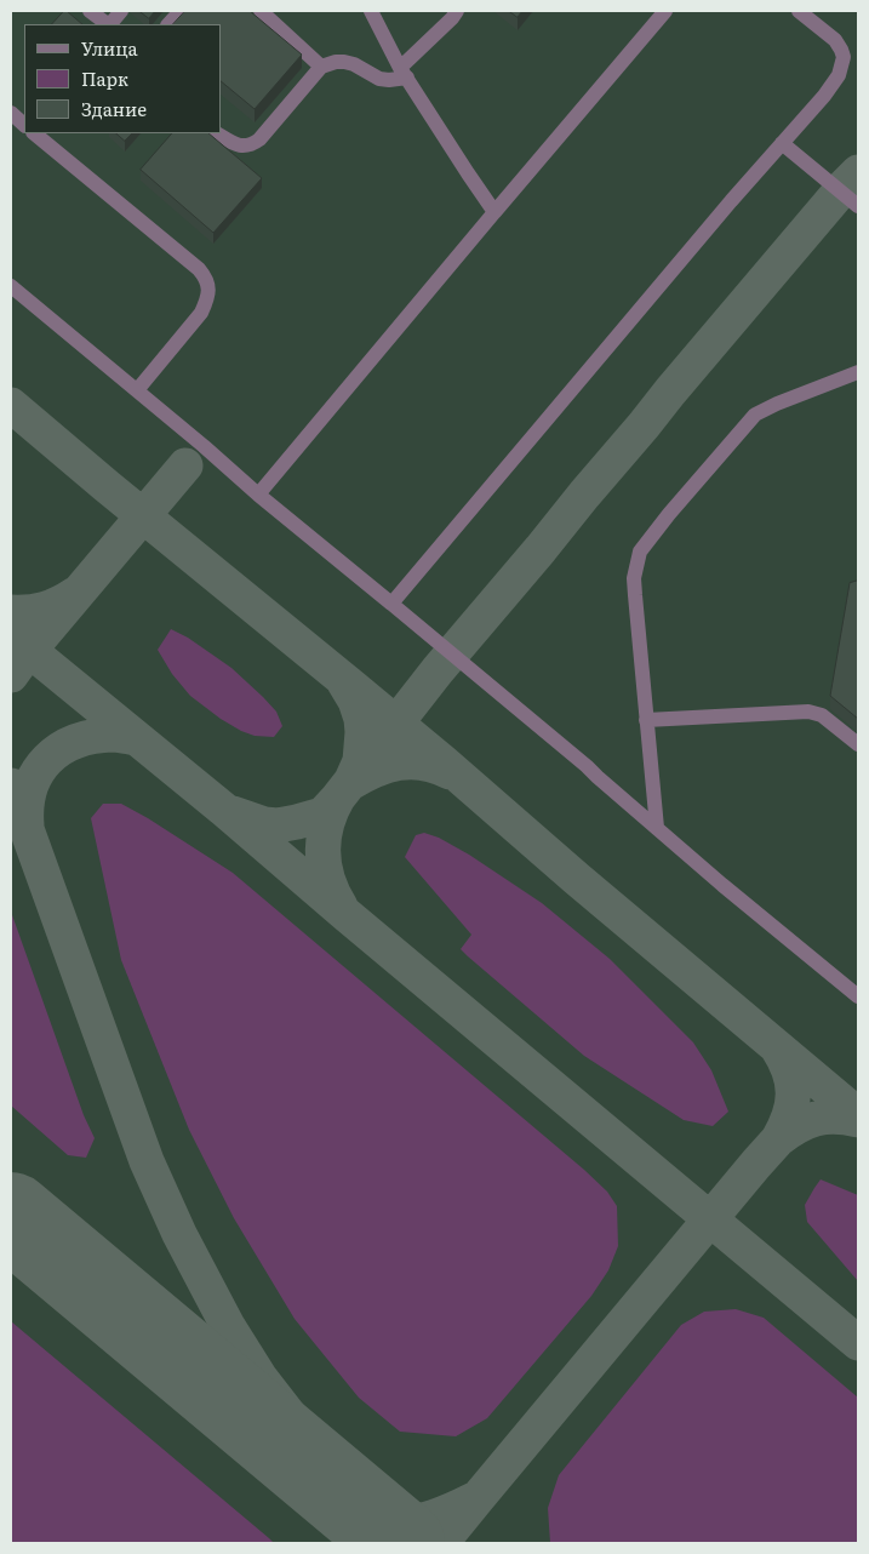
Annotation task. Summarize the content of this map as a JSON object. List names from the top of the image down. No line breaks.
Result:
{"legend":["Улица","Парк","Здание"]}
